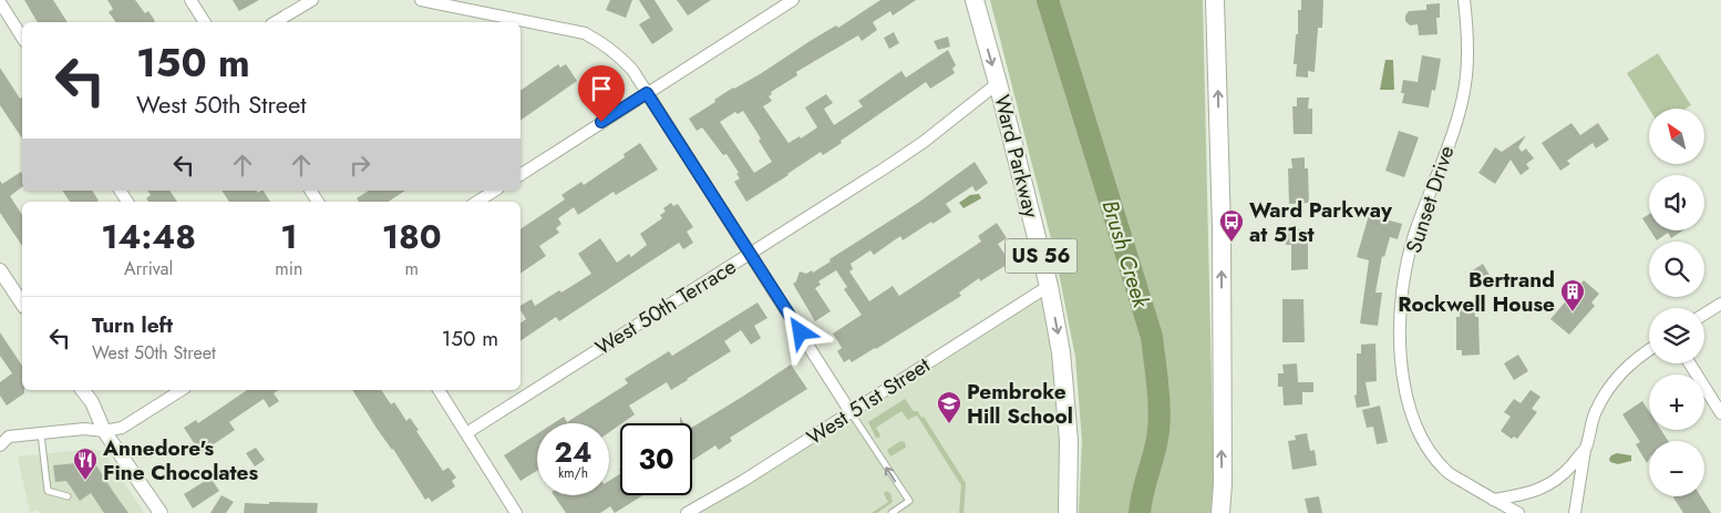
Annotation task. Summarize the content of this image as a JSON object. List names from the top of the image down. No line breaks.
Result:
{"streets":{"highway":["Ward Parkway","US 56"],"street":["Sunset Drive","West 50th Terrace","West 51st Street"]},"crossings":[["Ward Parkway","West 50th Terrace"],["Ward Parkway","West 51st Street"]],"water":["Brush Creek"],"places":{"bus stop":["Ward Parkway at 51st"],"building":["Bertrand Rockwell House"],"school or university":["Pembroke Hill School"],"restaurant":["Annedore's Fine Chocolates"]},"north":"top left","page":{"turn":["150 m","West 50th Street"],"map_buttons":["+","−"],"eta":["14:48","Arrival","1","min","180","m"],"list":[{"name":"Turn left","note":"West 50th Street","value":"150 m"}],"speed":"24 km/h","limit":"30"}}
